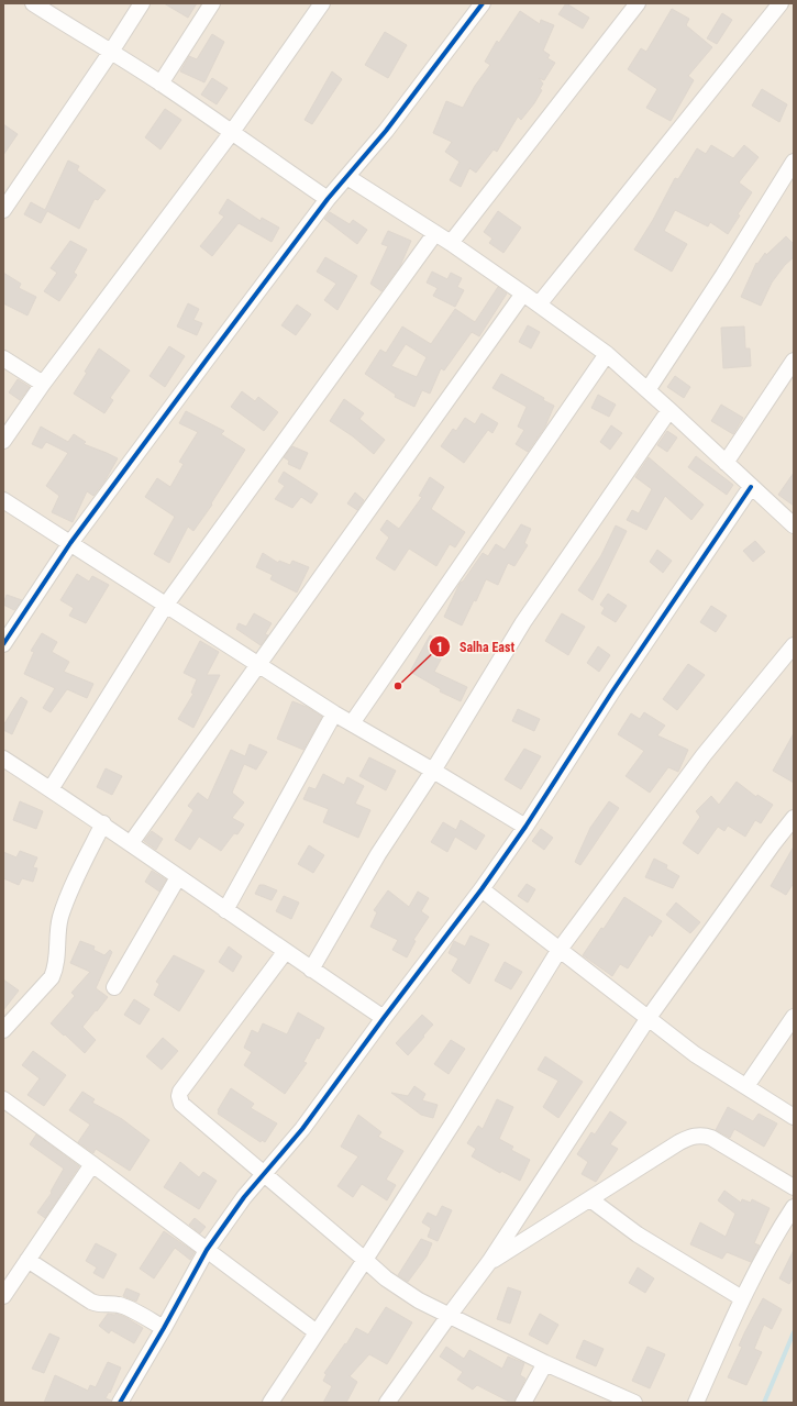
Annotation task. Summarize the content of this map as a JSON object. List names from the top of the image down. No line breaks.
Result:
{"places":["Salha East"]}
